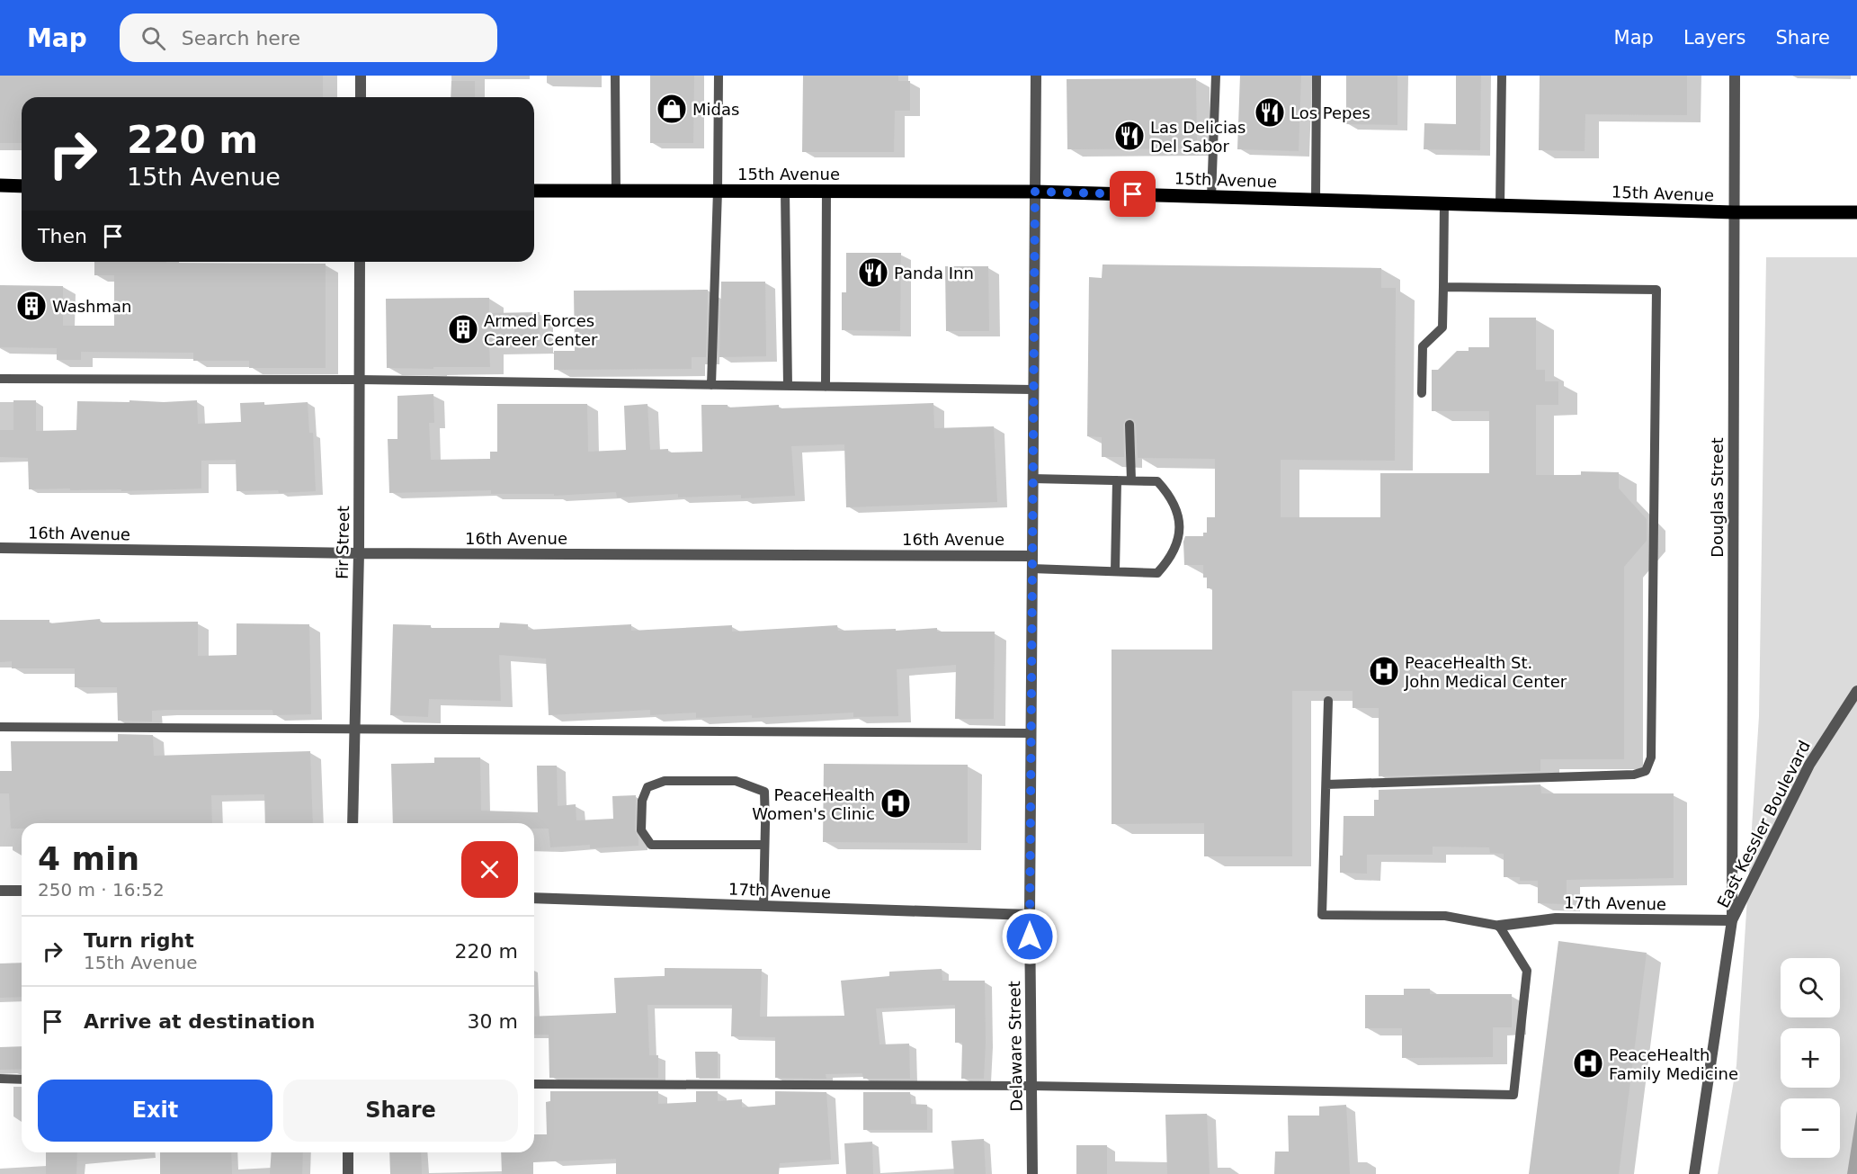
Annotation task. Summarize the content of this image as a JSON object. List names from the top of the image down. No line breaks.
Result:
{"streets":{"main road":["15th Avenue"],"street":["Douglas Street","16th Avenue","Fir Street","East Kessler Boulevard","17th Avenue","Delaware Street"]},"crossings":[["15th Avenue","Douglas Street"],["15th Avenue","Delaware Street"],["Douglas Street","East Kessler Boulevard"],["Douglas Street","17th Avenue"],["16th Avenue","Fir Street"],["16th Avenue","Delaware Street"],["East Kessler Boulevard","17th Avenue"],["17th Avenue","Delaware Street"]],"places":{"shop":["Midas"],"restaurant":["Los Pepes","Las Delicias Del Sabor","Panda Inn"],"building":["Washman","Armed Forces Career Center"],"hospital":["PeaceHealth St. John Medical Center","PeaceHealth Women's Clinic","PeaceHealth Family Medicine"]},"page":{"header":"Map","search":"Search here","nav":["Map","Layers","Share"],"turn":["220 m","15th Avenue"],"then":"Then","heading":["4 min","250 m · 16:52"],"list":[{"name":"Turn right","note":"15th Avenue","value":"220 m"},{"name":"Arrive at destination","value":"30 m"}],"map_buttons":["+","−"],"buttons":["Exit","Share"]}}
